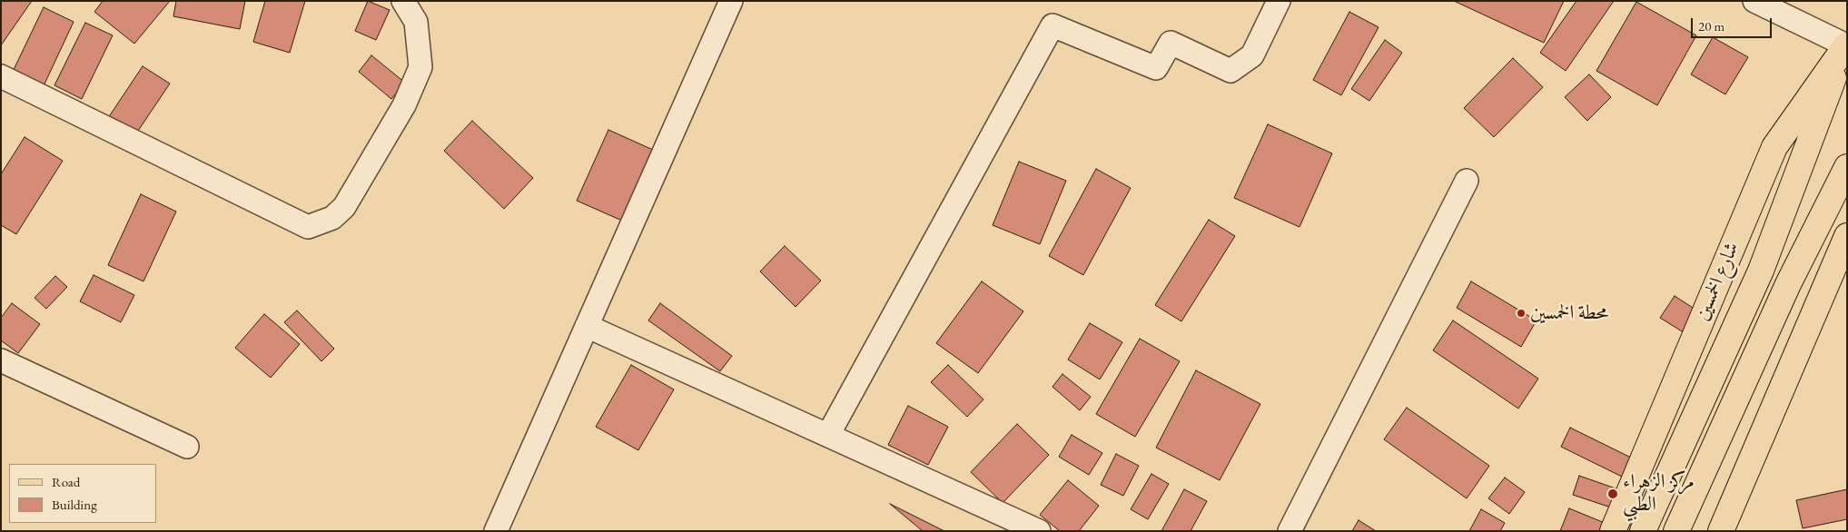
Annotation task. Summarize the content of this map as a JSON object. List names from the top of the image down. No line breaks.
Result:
{"streets":{"main road":["شارع الخمسين"]},"places":["محطة الخمسين","مركز الزهراء الطبي"],"legend":["Road","Building"],"scale_bar":"20 m"}
